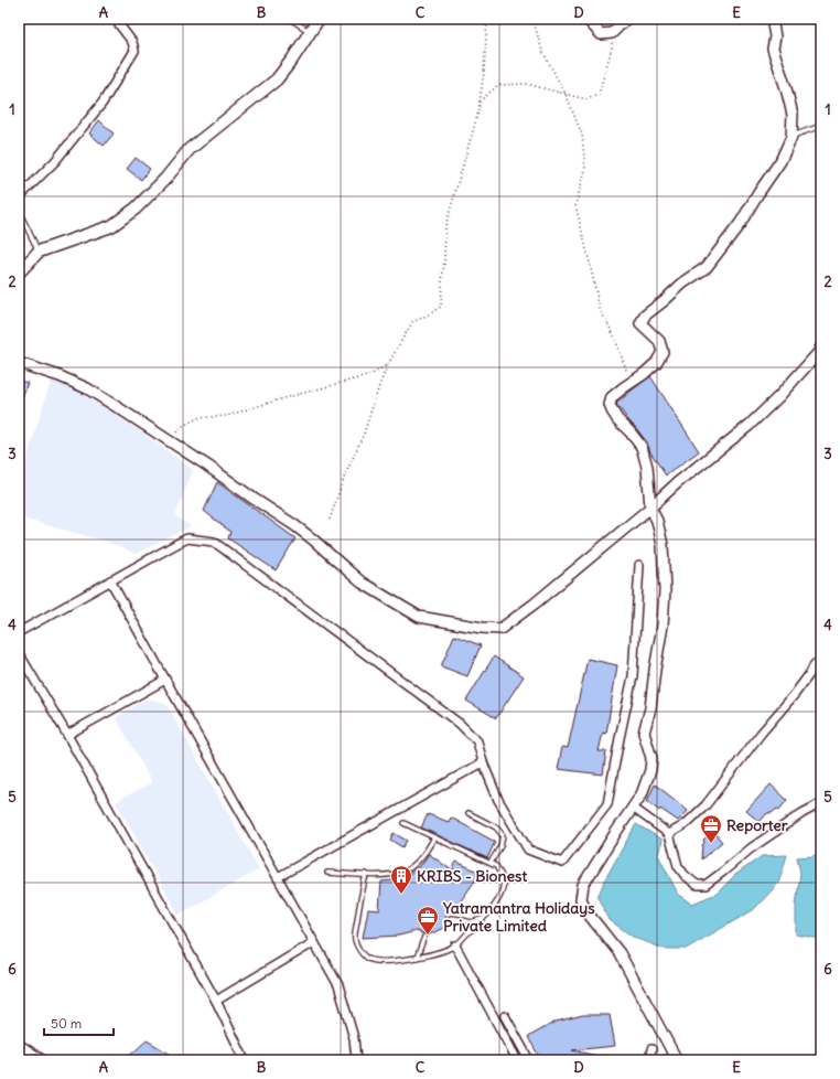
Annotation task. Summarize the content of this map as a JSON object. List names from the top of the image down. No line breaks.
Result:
{"places":{"office":["Reporter","Yatramantra Holidays Private Limited"],"building":["KRIBS - Bionest"]},"scale_bar":"50 m","grid":{"columns":["A","B","C","D","E"],"rows":["1","2","3","4","5","6"]}}
